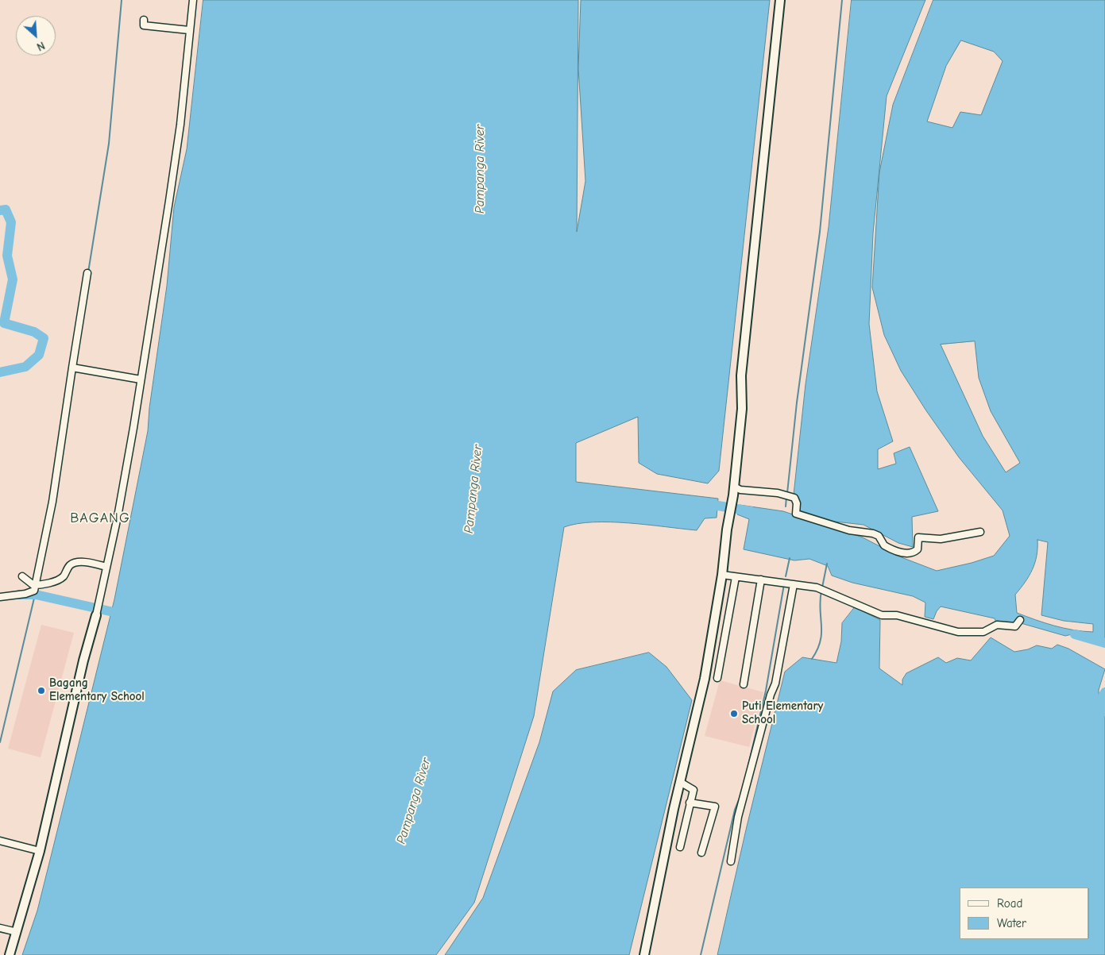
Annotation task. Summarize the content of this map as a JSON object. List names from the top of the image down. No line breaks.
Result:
{"districts":["BAGANG"],"water":["Pampanga River"],"places":["Bagang Elementary School","Puti Elementary School"],"legend":["Road","Water"],"north":"bottom right"}
